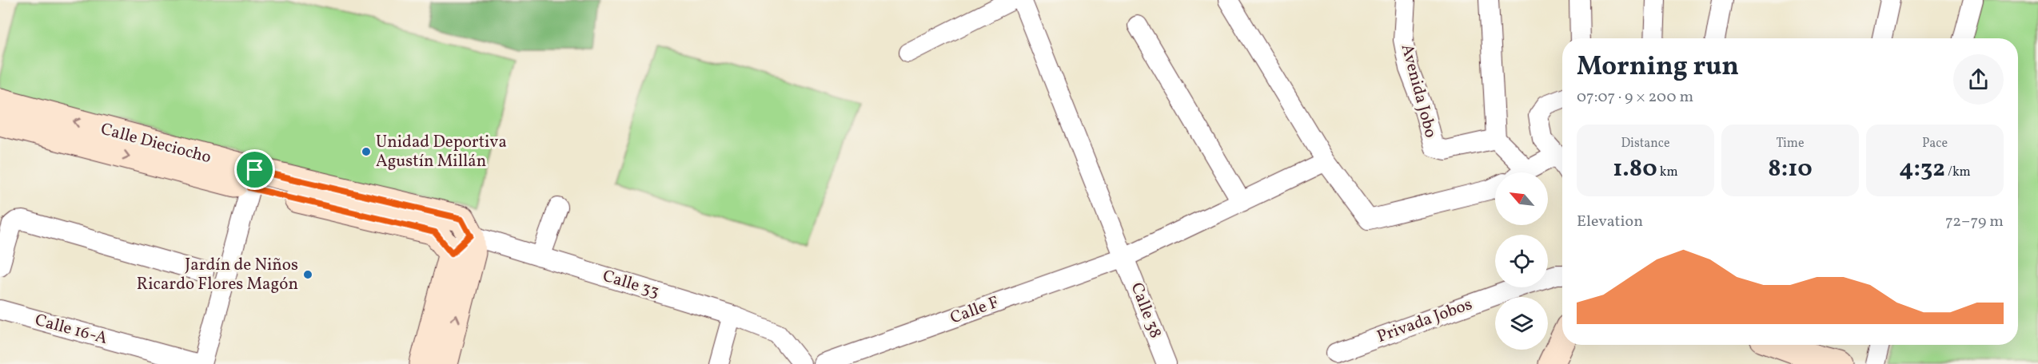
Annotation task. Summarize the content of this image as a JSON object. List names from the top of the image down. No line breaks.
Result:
{"streets":{"street":["Avenida Jobo","Calle Dieciocho","Calle 33","Calle F","Calle 38","Privada Jobos","Calle 16-A"]},"crossings":[["Calle Dieciocho","Calle 33"],["Calle F","Calle 38"]],"places":["Unidad Deportiva Agustín Millán","Jardín de Niños Ricardo Flores Magón"],"north":"top left","page":{"heading":["Morning run","07:07 · 9 × 200 m"],"stats":[["Distance","1.80 km"],["Time","8:10"],["Pace","4:32 /km"]],"chart":["Elevation","72–79 m"]}}
